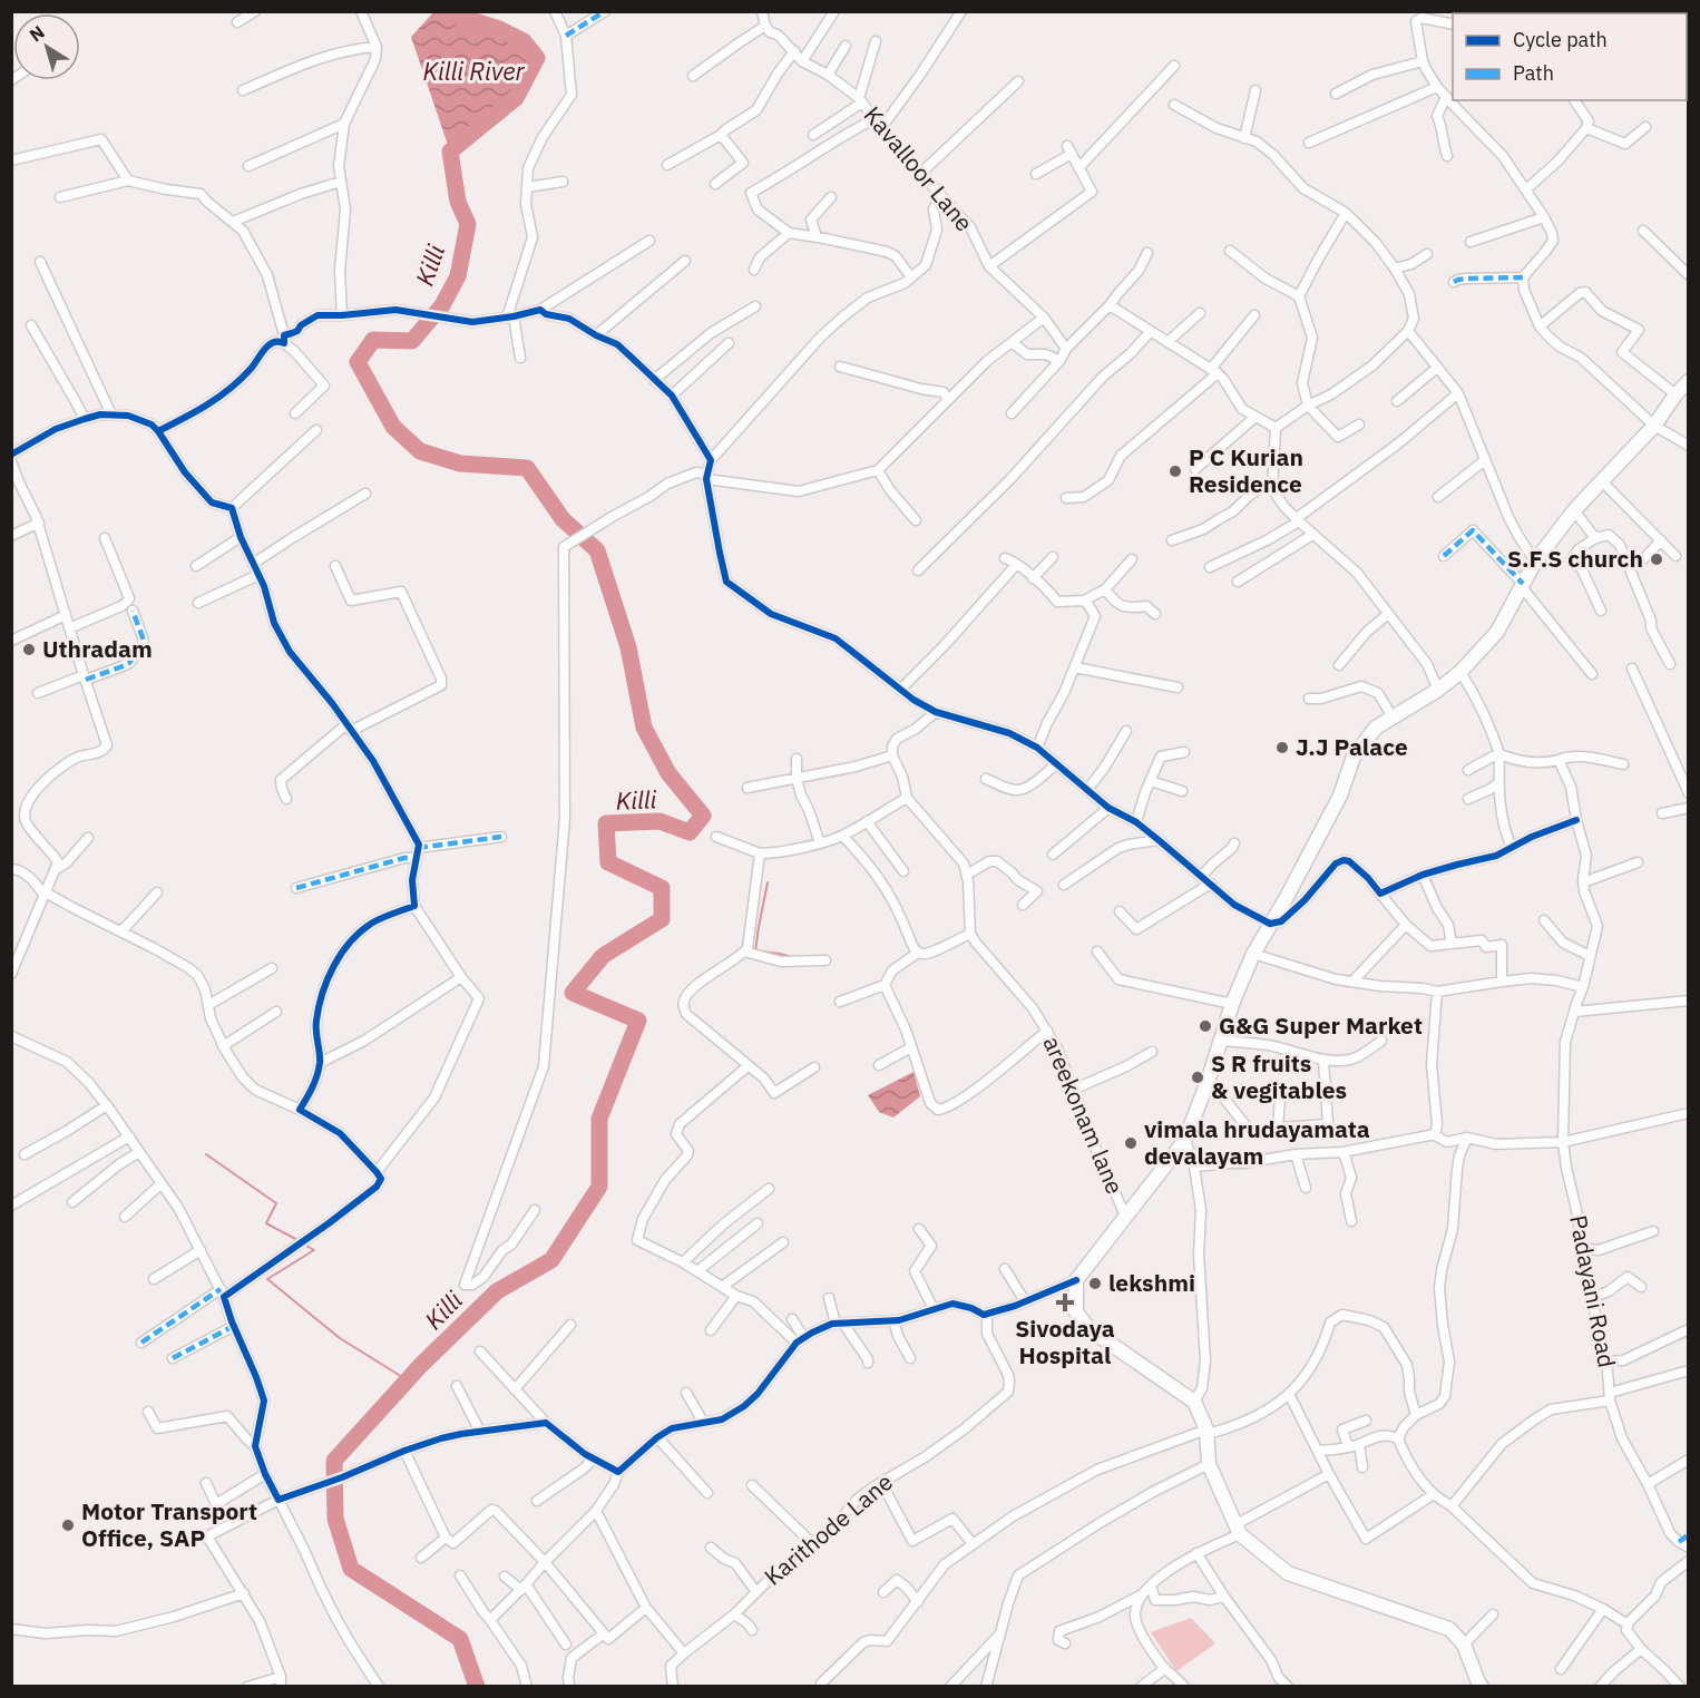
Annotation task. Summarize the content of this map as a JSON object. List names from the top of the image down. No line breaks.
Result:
{"streets":{"street":["Kavalloor Lane","areekonam lane","Padayani Road","Karithode Lane"]},"water":["Killi River","Killi"],"places":{"other":["P C Kurian Residence","S.F.S church","Uthradam","J.J Palace","G&G Super Market","S R fruits & vegitables","vimala hrudayamata devalayam","lekshmi","Motor Transport Office, SAP"],"health":["Sivodaya Hospital"]},"legend":["Cycle path","Path"],"north":"top left"}
